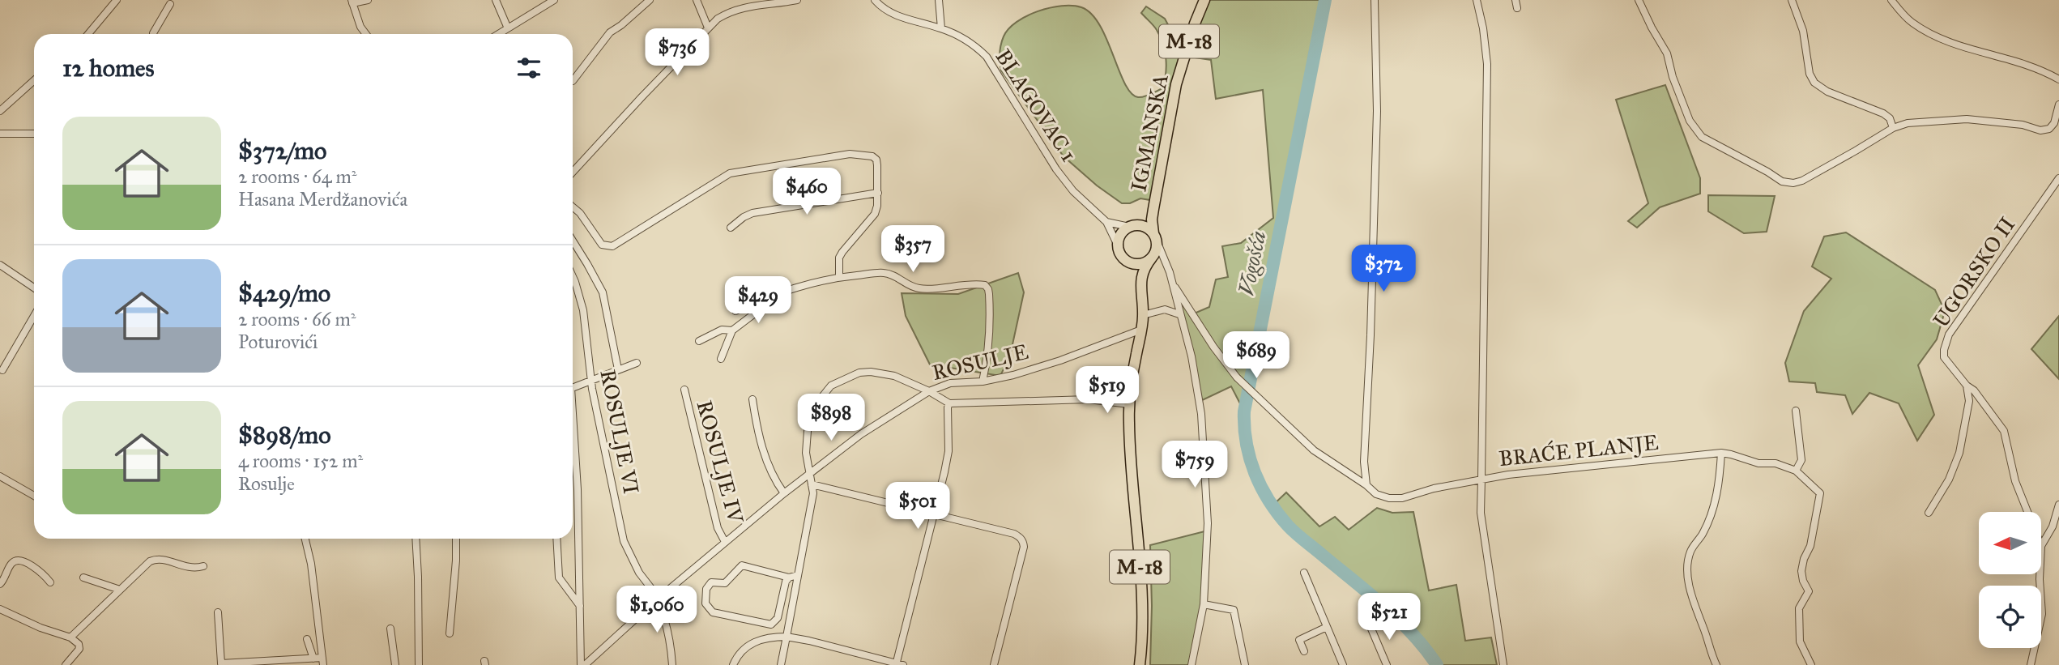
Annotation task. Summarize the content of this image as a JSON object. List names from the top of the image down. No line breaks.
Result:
{"streets":{"main road":["M-18","IGMANSKA"],"street":["BLAGOVAC 1","UGORSKO II","ROSULJE","ROSULJE VI","BRAĆE PLANJE","ROSULJE IV"]},"crossings":[["M-18","IGMANSKA"],["M-18","ROSULJE"],["ROSULJE","ROSULJE VI"],["ROSULJE","ROSULJE IV"]],"water":["Vogošća"],"north":"left","page":{"price":["$736","$460","$357","$372","$429","$689","$519","$898","$759","$501","$1,060","$521"],"heading":"12 homes","list":[{"name":"$372/mo","note":"2 rooms · 64 m² · Hasana Merdžanovića"},{"name":"$429/mo","note":"2 rooms · 66 m² · Poturovići"},{"name":"$898/mo","note":"4 rooms · 152 m² · Rosulje"}]}}
